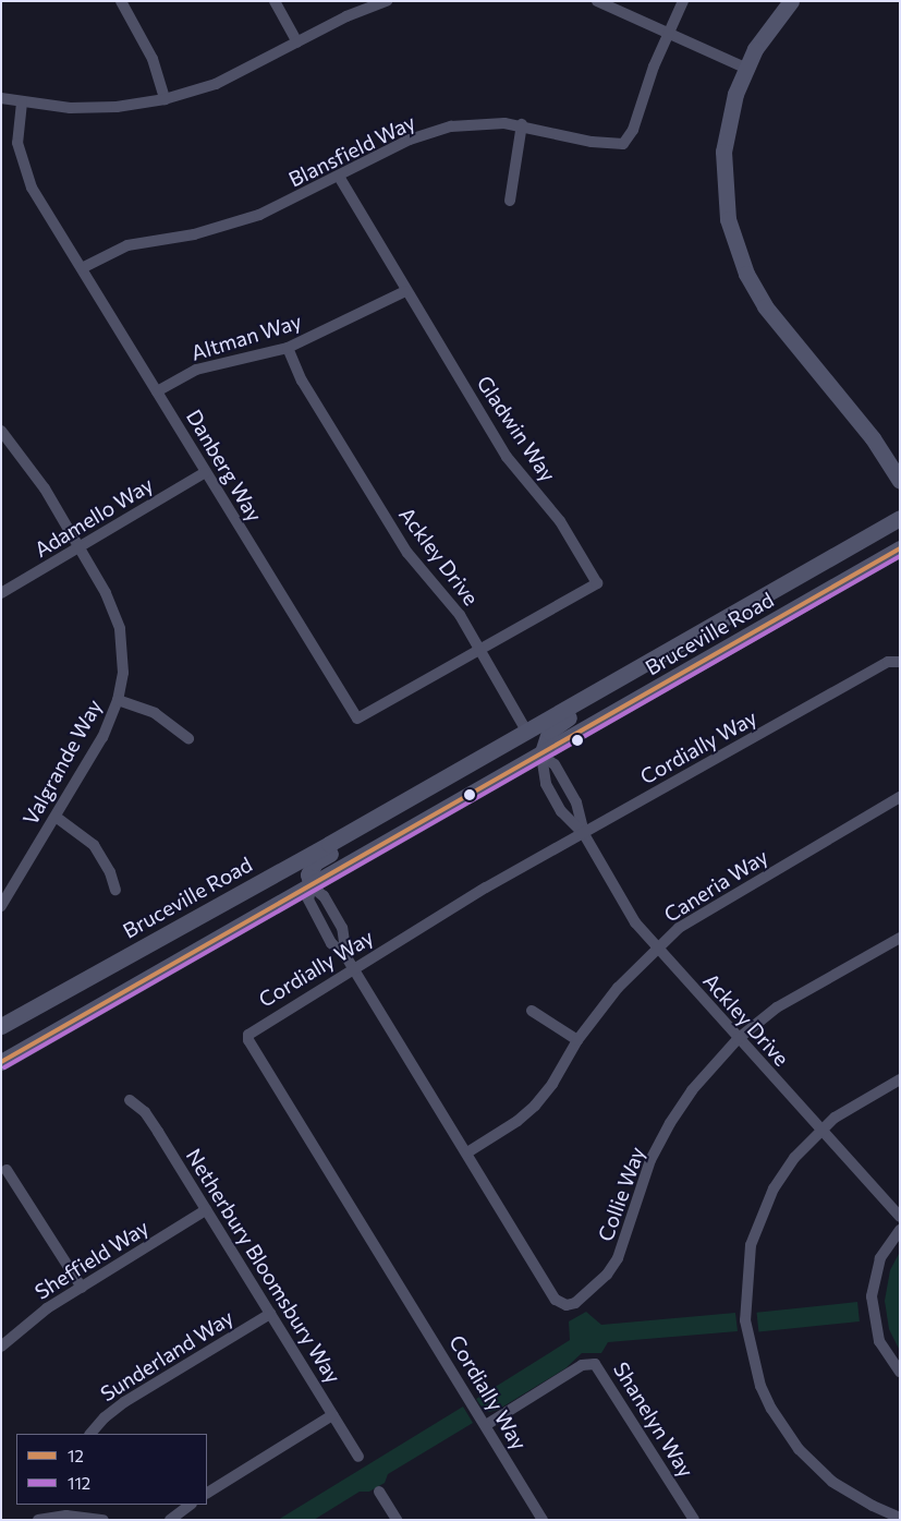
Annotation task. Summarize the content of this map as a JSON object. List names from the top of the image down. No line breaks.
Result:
{"streets":{"main road":["Bruceville Road"],"street":["Blansfield Way","Altman Way","Gladwin Way","Danberg Way","Adamello Way","Ackley Drive","Cordially Way","Valgrande Way","Caneria Way","Collie Way","Sheffield Way","Netherbury Bloomsbury Way","Sunderland Way","Shanelyn Way"]},"crossings":[["Blansfield Way","Gladwin Way"],["Blansfield Way","Danberg Way"],["Altman Way","Gladwin Way"],["Altman Way","Danberg Way"],["Altman Way","Ackley Drive"],["Gladwin Way","Danberg Way"],["Gladwin Way","Ackley Drive"],["Danberg Way","Adamello Way"],["Danberg Way","Ackley Drive"],["Adamello Way","Valgrande Way"],["Ackley Drive","Bruceville Road"],["Ackley Drive","Cordially Way"],["Ackley Drive","Caneria Way"],["Ackley Drive","Collie Way"],["Bruceville Road","Collie Way"],["Cordially Way","Collie Way"],["Cordially Way","Shanelyn Way"],["Caneria Way","Collie Way"],["Sheffield Way","Netherbury Bloomsbury Way"],["Netherbury Bloomsbury Way","Sunderland Way"]],"lines":["transit line 12","transit line 112"],"legend":["12","112"]}
